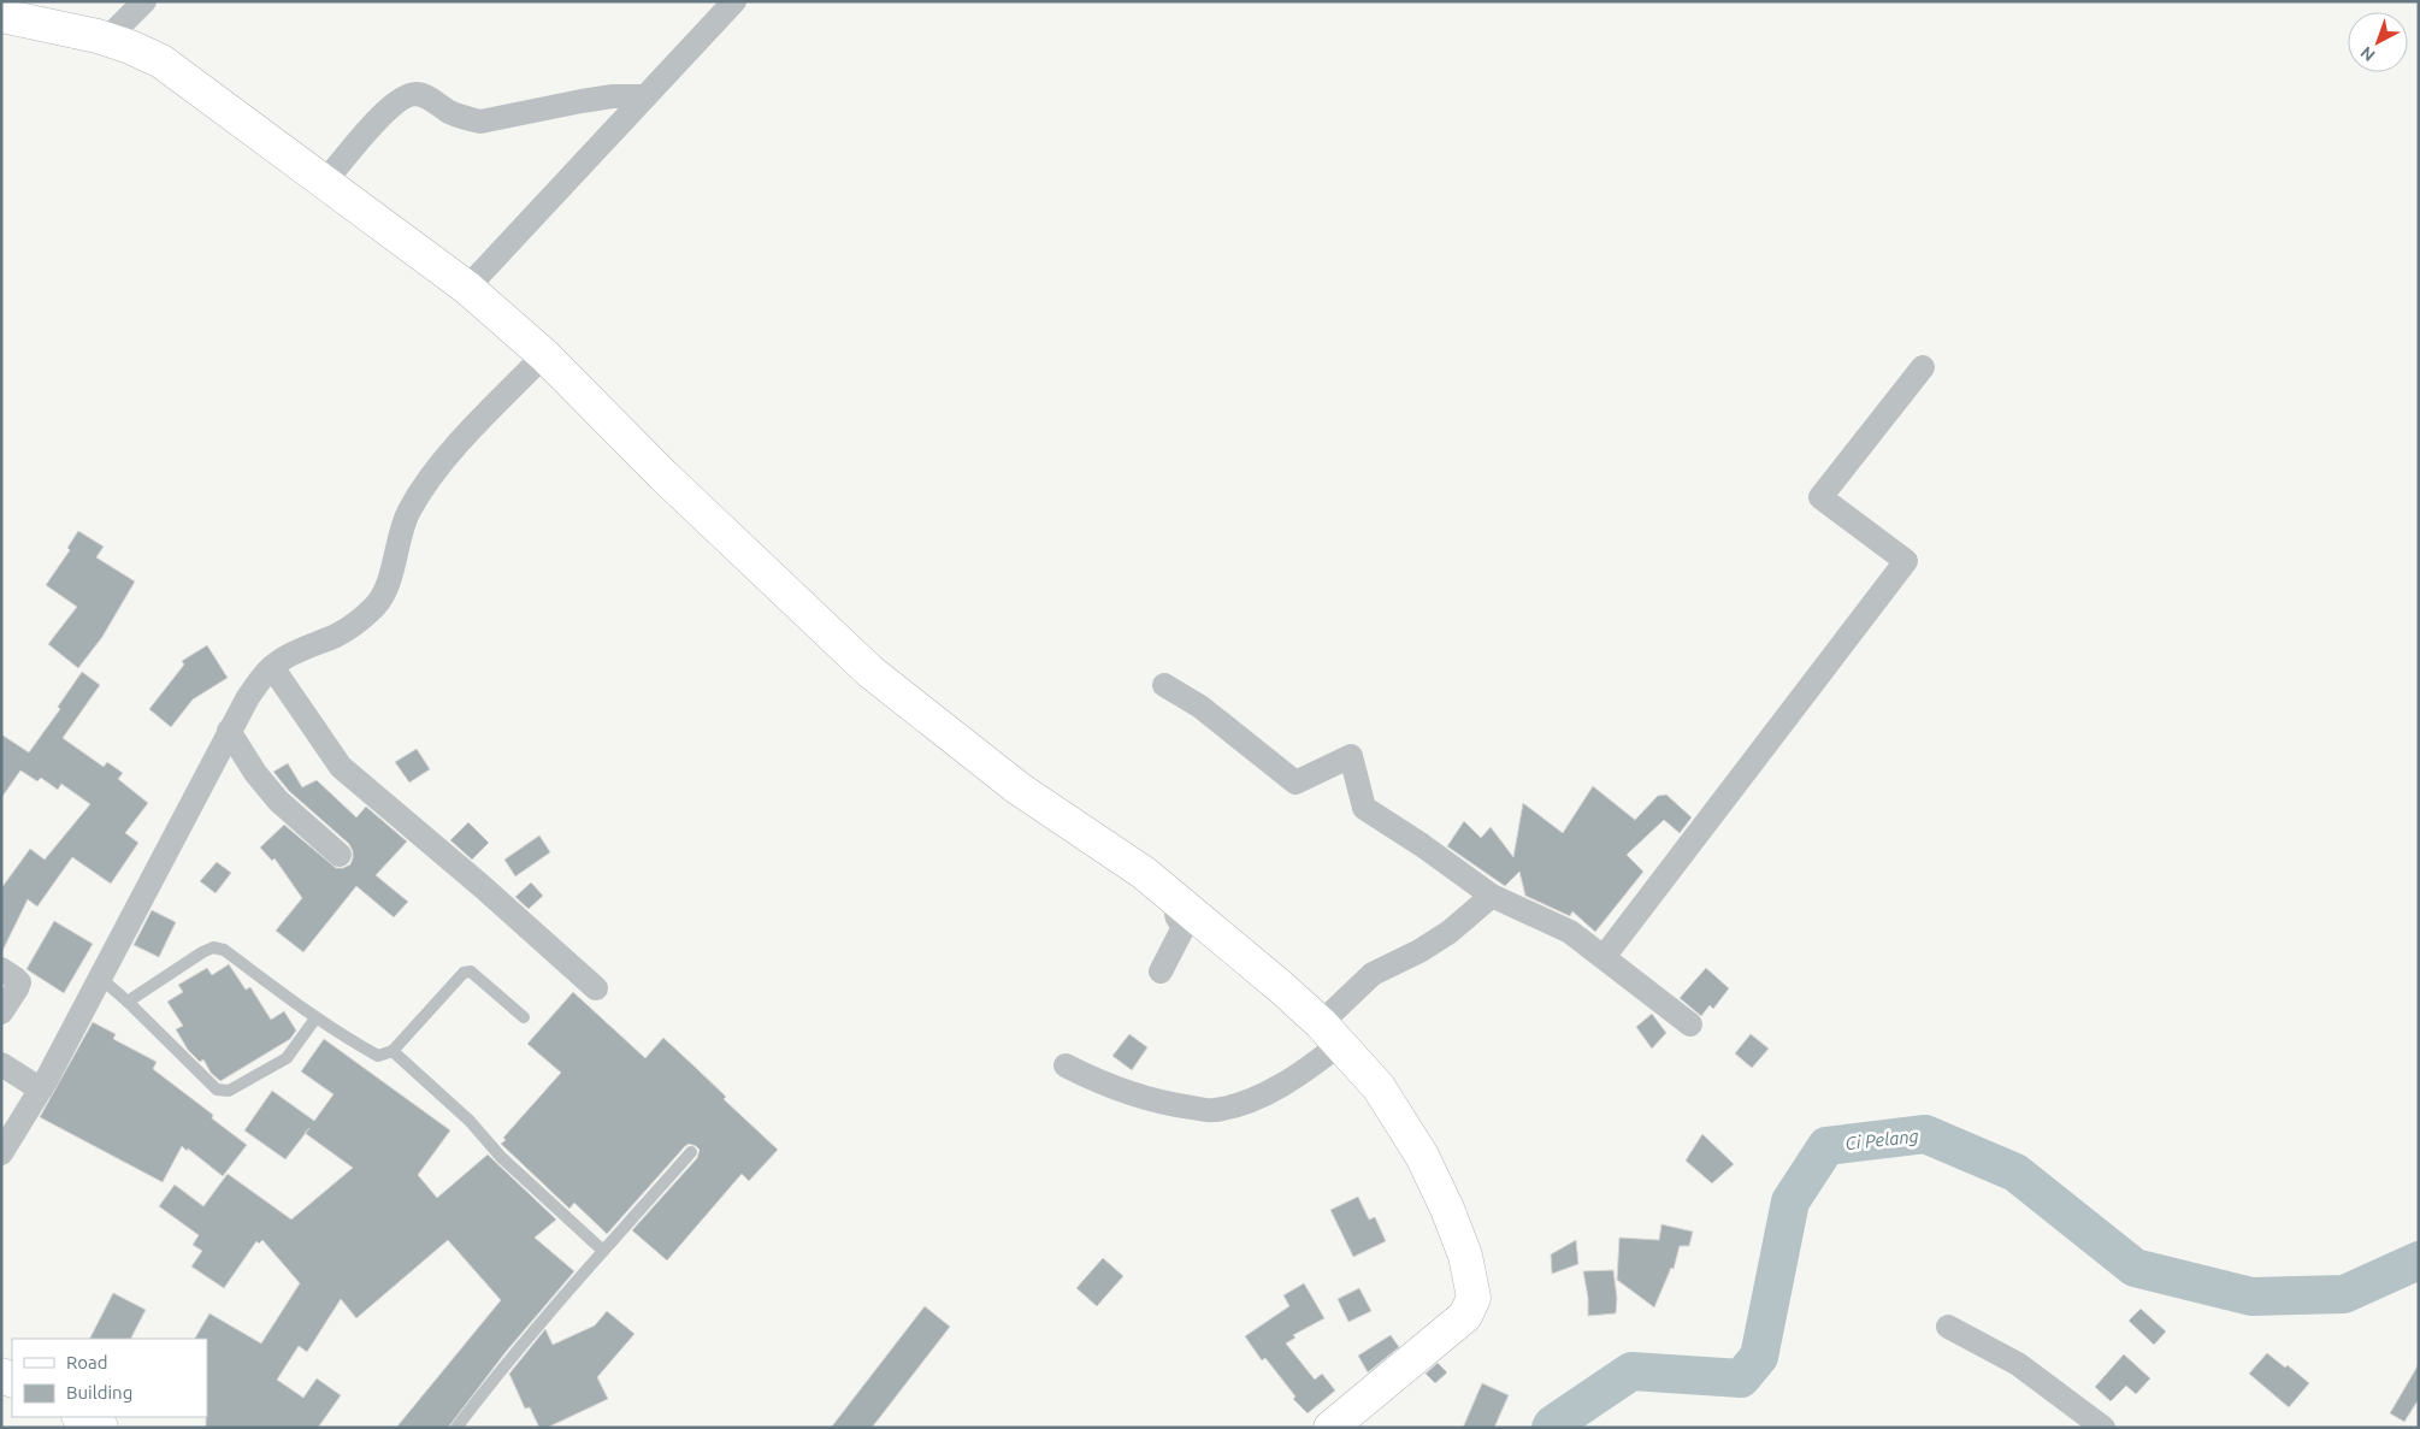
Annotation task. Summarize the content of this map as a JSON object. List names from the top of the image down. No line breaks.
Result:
{"water":["Ci Pelang"],"legend":["Road","Building"],"north":"bottom left"}
